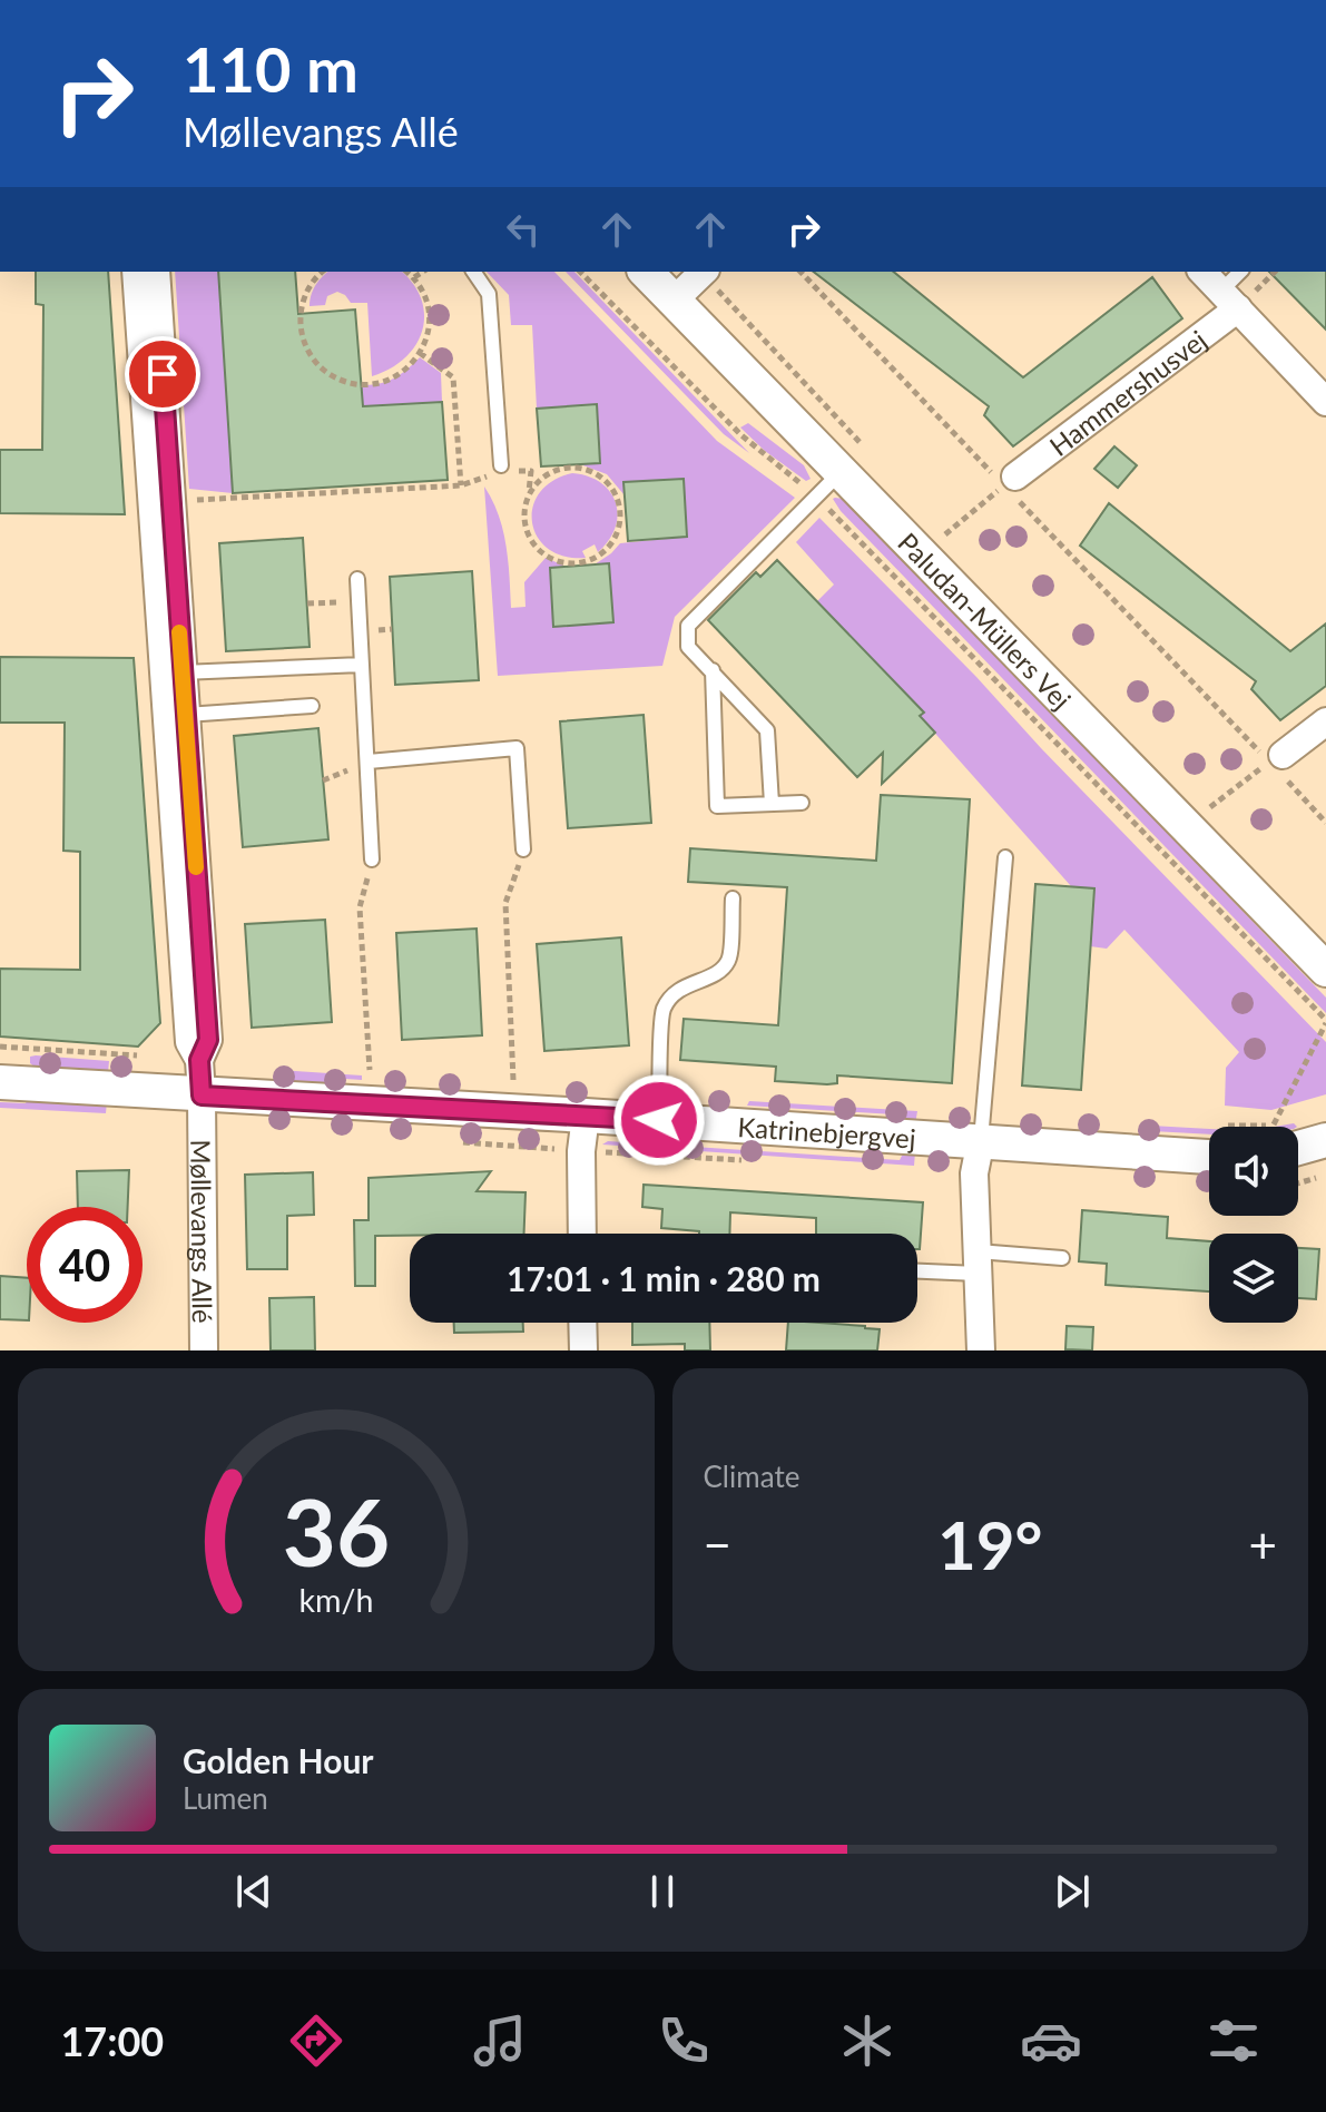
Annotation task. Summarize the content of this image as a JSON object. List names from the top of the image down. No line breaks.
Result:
{"streets":{"street":["Hammershusvej","Paludan-Müllers Vej","Katrinebjergvej","Møllevangs Allé"]},"crossings":[["Katrinebjergvej","Møllevangs Allé"]],"page":{"turn":["110 m","Møllevangs Allé"],"limit":"40","trip":"17:01 · 1 min · 280 m","tile":"Climate","heat":["−","19°","+"],"song":["Golden Hour","Lumen"],"tabs":"17:00","gauge":["36","km/h"]}}
